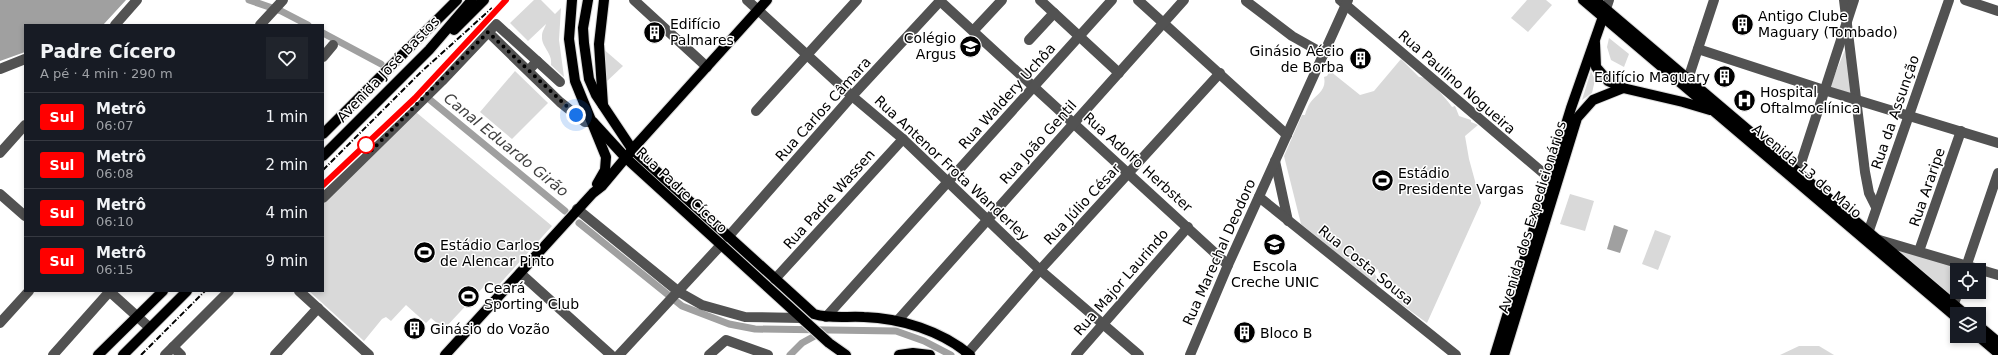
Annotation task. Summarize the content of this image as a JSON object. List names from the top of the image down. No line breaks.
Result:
{"streets":{"main road":["Avenida José Bastos","Avenida 13 de Maio","Rua Padre Cícero","Avenida dos Expedicionários"],"street":["Rua Paulino Nogueira","Rua Waldery Uchôa","Rua Carlos Câmara","Rua da Assunção","Rua João Gentil","Rua Adolfo Herbster","Rua Antenor Frota Wanderley","Rua Araripe","Rua Padre Wassen","Rua Júlio César","Rua Marechal Deodoro","Rua Costa Sousa","Rua Major Laurindo"]},"crossings":[["Rua Paulino Nogueira","Avenida dos Expedicionários"],["Rua Paulino Nogueira","Rua Marechal Deodoro"],["Rua Waldery Uchôa","Rua Adolfo Herbster"],["Rua Waldery Uchôa","Rua Antenor Frota Wanderley"],["Rua Waldery Uchôa","Rua Padre Cícero"],["Rua Carlos Câmara","Rua Adolfo Herbster"],["Rua Carlos Câmara","Rua Antenor Frota Wanderley"],["Rua Carlos Câmara","Rua Padre Cícero"],["Rua da Assunção","Avenida 13 de Maio"],["Rua João Gentil","Rua Adolfo Herbster"],["Rua João Gentil","Rua Antenor Frota Wanderley"],["Rua Adolfo Herbster","Rua Júlio César"],["Rua Adolfo Herbster","Rua Marechal Deodoro"],["Rua Adolfo Herbster","Rua Major Laurindo"],["Rua Antenor Frota Wanderley","Rua Padre Wassen"],["Rua Antenor Frota Wanderley","Rua Júlio César"],["Rua Antenor Frota Wanderley","Rua Major Laurindo"],["Avenida 13 de Maio","Avenida dos Expedicionários"],["Rua Padre Cícero","Rua Padre Wassen"],["Rua Marechal Deodoro","Rua Costa Sousa"]],"water":["Canal Eduardo Girão"],"places":{"building":["Antigo Clube Maguary (Tombado)","Edifício Palmares","Ginásio Aécio de Borba","Edifício Maguary","Ginásio do Vozão","Bloco B"],"school or university":["Colégio Argus","Escola Creche UNIC"],"hospital":["Hospital Oftalmoclínica"],"sports":["Estádio Presidente Vargas","Estádio Carlos de Alencar Pinto","Ceará Sporting Club"]},"lines":["metro line Sul"],"page":{"heading":["Padre Cícero","A pé · 4 min · 290 m"],"list":[{"mark":"Sul","name":"Metrô","note":"06:07","value":"1 min"},{"mark":"Sul","name":"Metrô","note":"06:08","value":"2 min"},{"mark":"Sul","name":"Metrô","note":"06:10","value":"4 min"},{"mark":"Sul","name":"Metrô","note":"06:15","value":"9 min"}]}}
